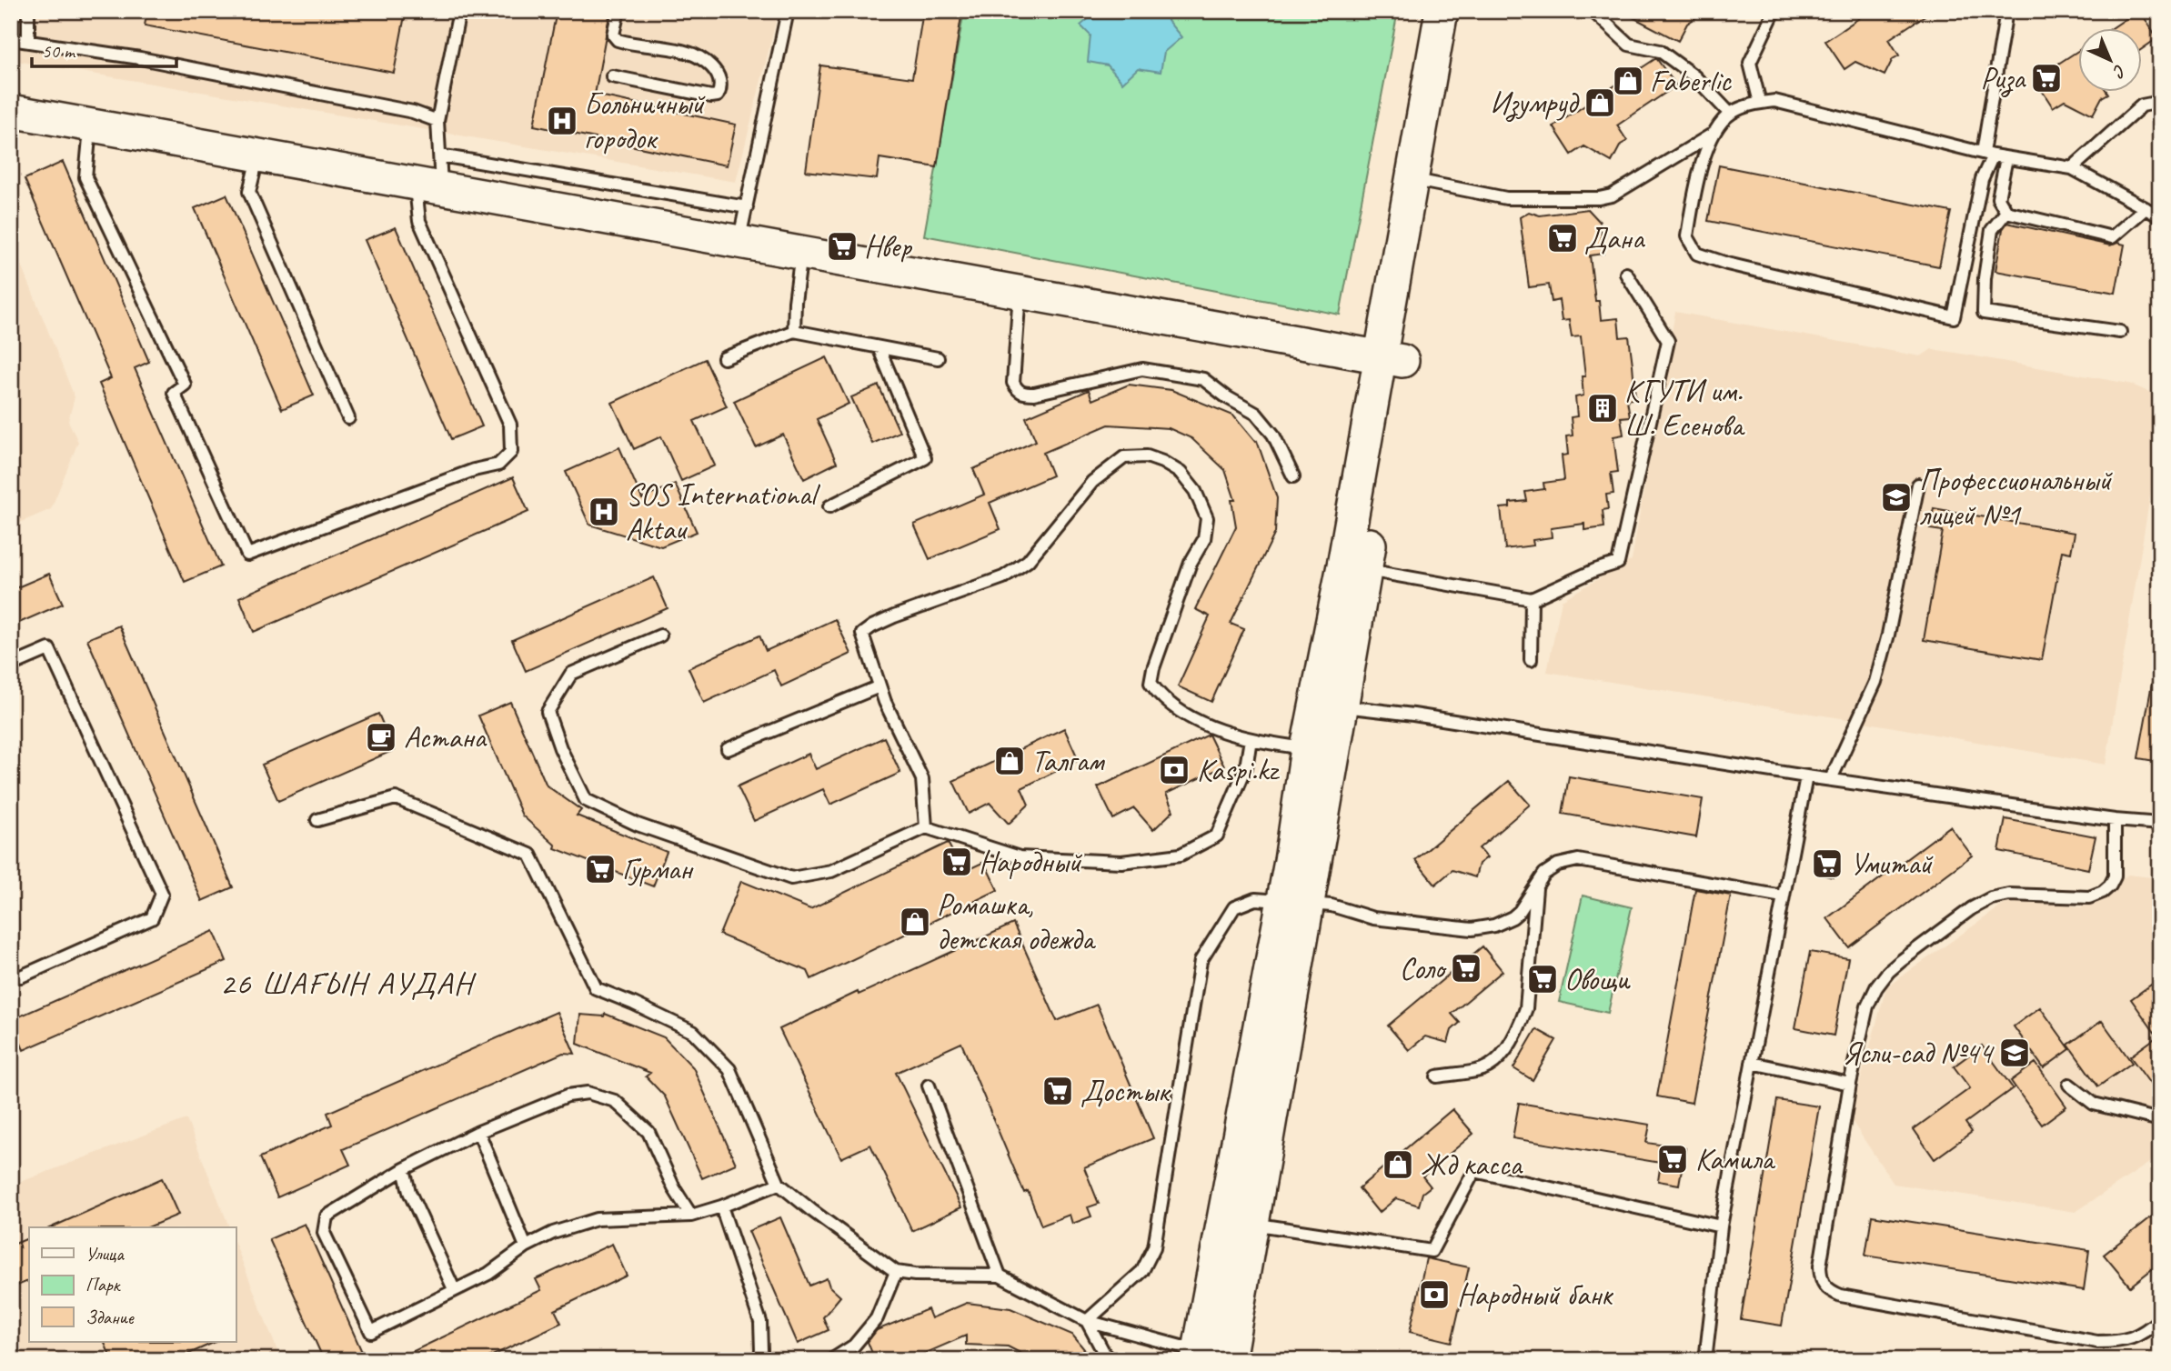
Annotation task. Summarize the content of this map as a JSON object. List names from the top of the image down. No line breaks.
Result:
{"districts":["26 ШАҒЫН АУДАН"],"places":{"supermarket":["Риза","Дана","Нвер","Народный","Умитай","Гурман","Соло","Овощи","Достык","Камила"],"shop":["Faberlic","Изумруд","Талгам","Ромашка, детская одежда","Жд касса"],"hospital":["Больничный городок","SOS International Aktau"],"building":["КГУТИ им. Ш. Есенова"],"school or university":["Профессиональный лицей №1","Ясли-сад №44"],"cafe":["Астана"],"bank":["Kaspi.kz","Народный банк"]},"legend":["Улица","Парк","Здание"],"scale_bar":"50 m","north":"bottom right"}
